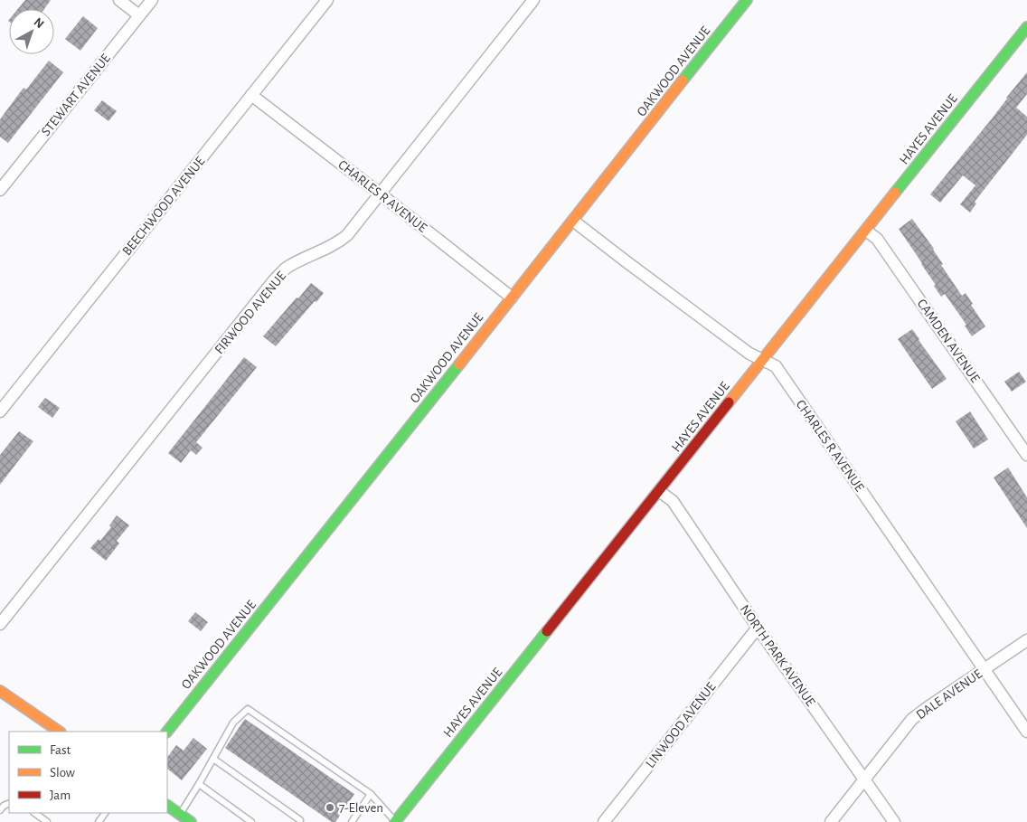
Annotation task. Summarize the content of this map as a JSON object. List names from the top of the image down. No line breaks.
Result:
{"streets":{"street":["OAKWOOD AVENUE","STEWART AVENUE","HAYES AVENUE","CHARLES R AVENUE","BEECHWOOD AVENUE","FIRWOOD AVENUE","CAMDEN AVENUE","NORTH PARK AVENUE","DALE AVENUE","LINWOOD AVENUE"]},"crossings":[["OAKWOOD AVENUE","CHARLES R AVENUE"],["HAYES AVENUE","CHARLES R AVENUE"],["HAYES AVENUE","CAMDEN AVENUE"],["HAYES AVENUE","NORTH PARK AVENUE"],["CHARLES R AVENUE","BEECHWOOD AVENUE"],["CHARLES R AVENUE","FIRWOOD AVENUE"],["CHARLES R AVENUE","DALE AVENUE"],["NORTH PARK AVENUE","DALE AVENUE"],["NORTH PARK AVENUE","LINWOOD AVENUE"]],"places":["7-Eleven"],"legend":["Fast","Slow","Jam"],"north":"top right"}
